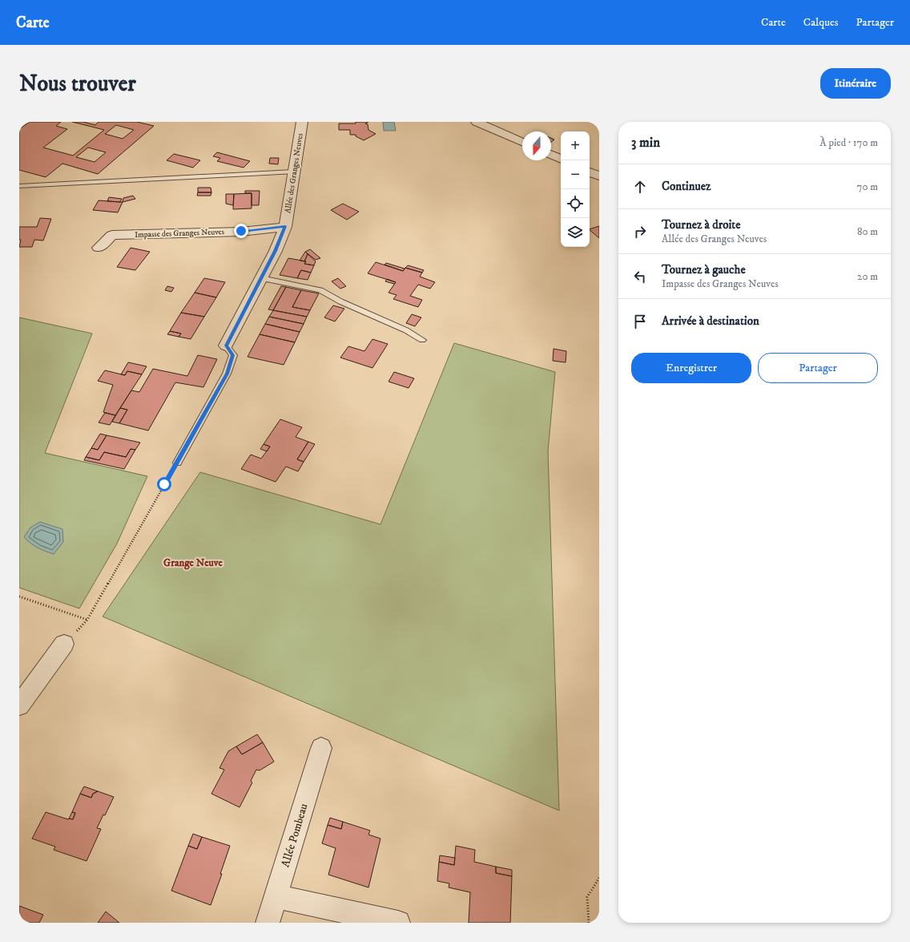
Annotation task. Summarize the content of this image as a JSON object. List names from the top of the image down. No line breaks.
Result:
{"streets":{"street":["Allée des Granges Neuves","Impasse des Granges Neuves","Allée Pombeau"]},"crossings":[["Allée des Granges Neuves","Impasse des Granges Neuves"]],"districts":["Grange Neuve"],"north":"bottom","page":{"header":"Carte","nav":["Carte","Calques","Partager"],"buttons":["Itinéraire",["Enregistrer","Partager"]],"title":"Nous trouver","heading":["3 min","À pied · 170 m"],"map_buttons":["+","−"],"list":[["Continuez","70 m"],["Tournez à droite","Allée des Granges Neuves","80 m"],["Tournez à gauche","Impasse des Granges Neuves","20 m"],"Arrivée à destination"]}}
